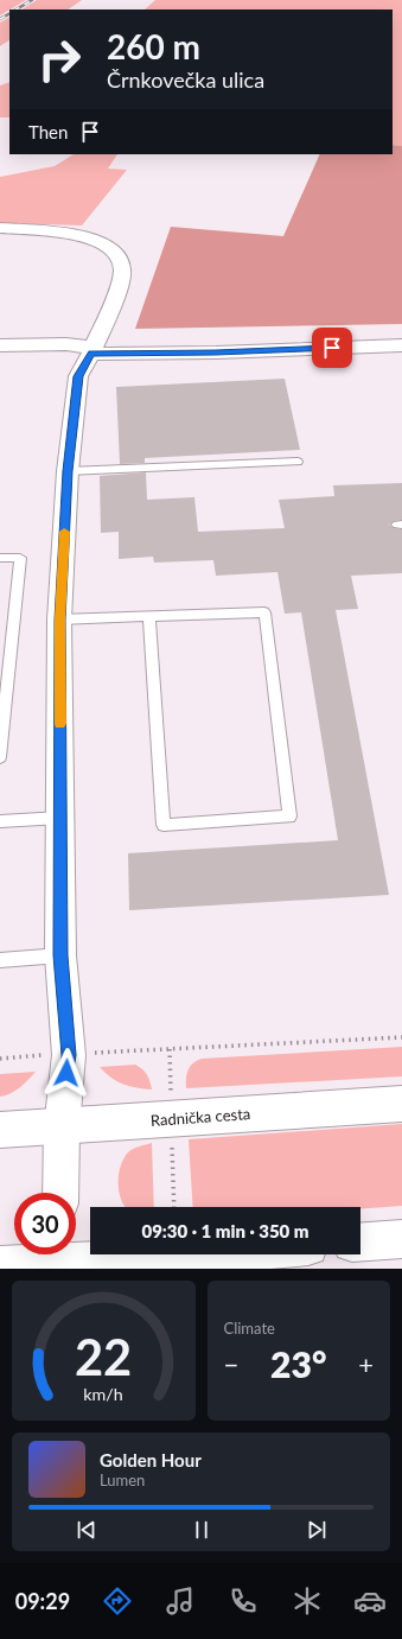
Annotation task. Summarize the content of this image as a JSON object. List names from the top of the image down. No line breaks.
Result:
{"streets":{"main road":["Radnička cesta"]},"page":{"turn":["260 m","Črnkovečka ulica"],"then":"Then","limit":"30","trip":"09:30 · 1 min · 350 m","tile":"Climate","heat":["−","23°","+"],"song":["Golden Hour","Lumen"],"tabs":"09:29","gauge":["22","km/h"]}}
